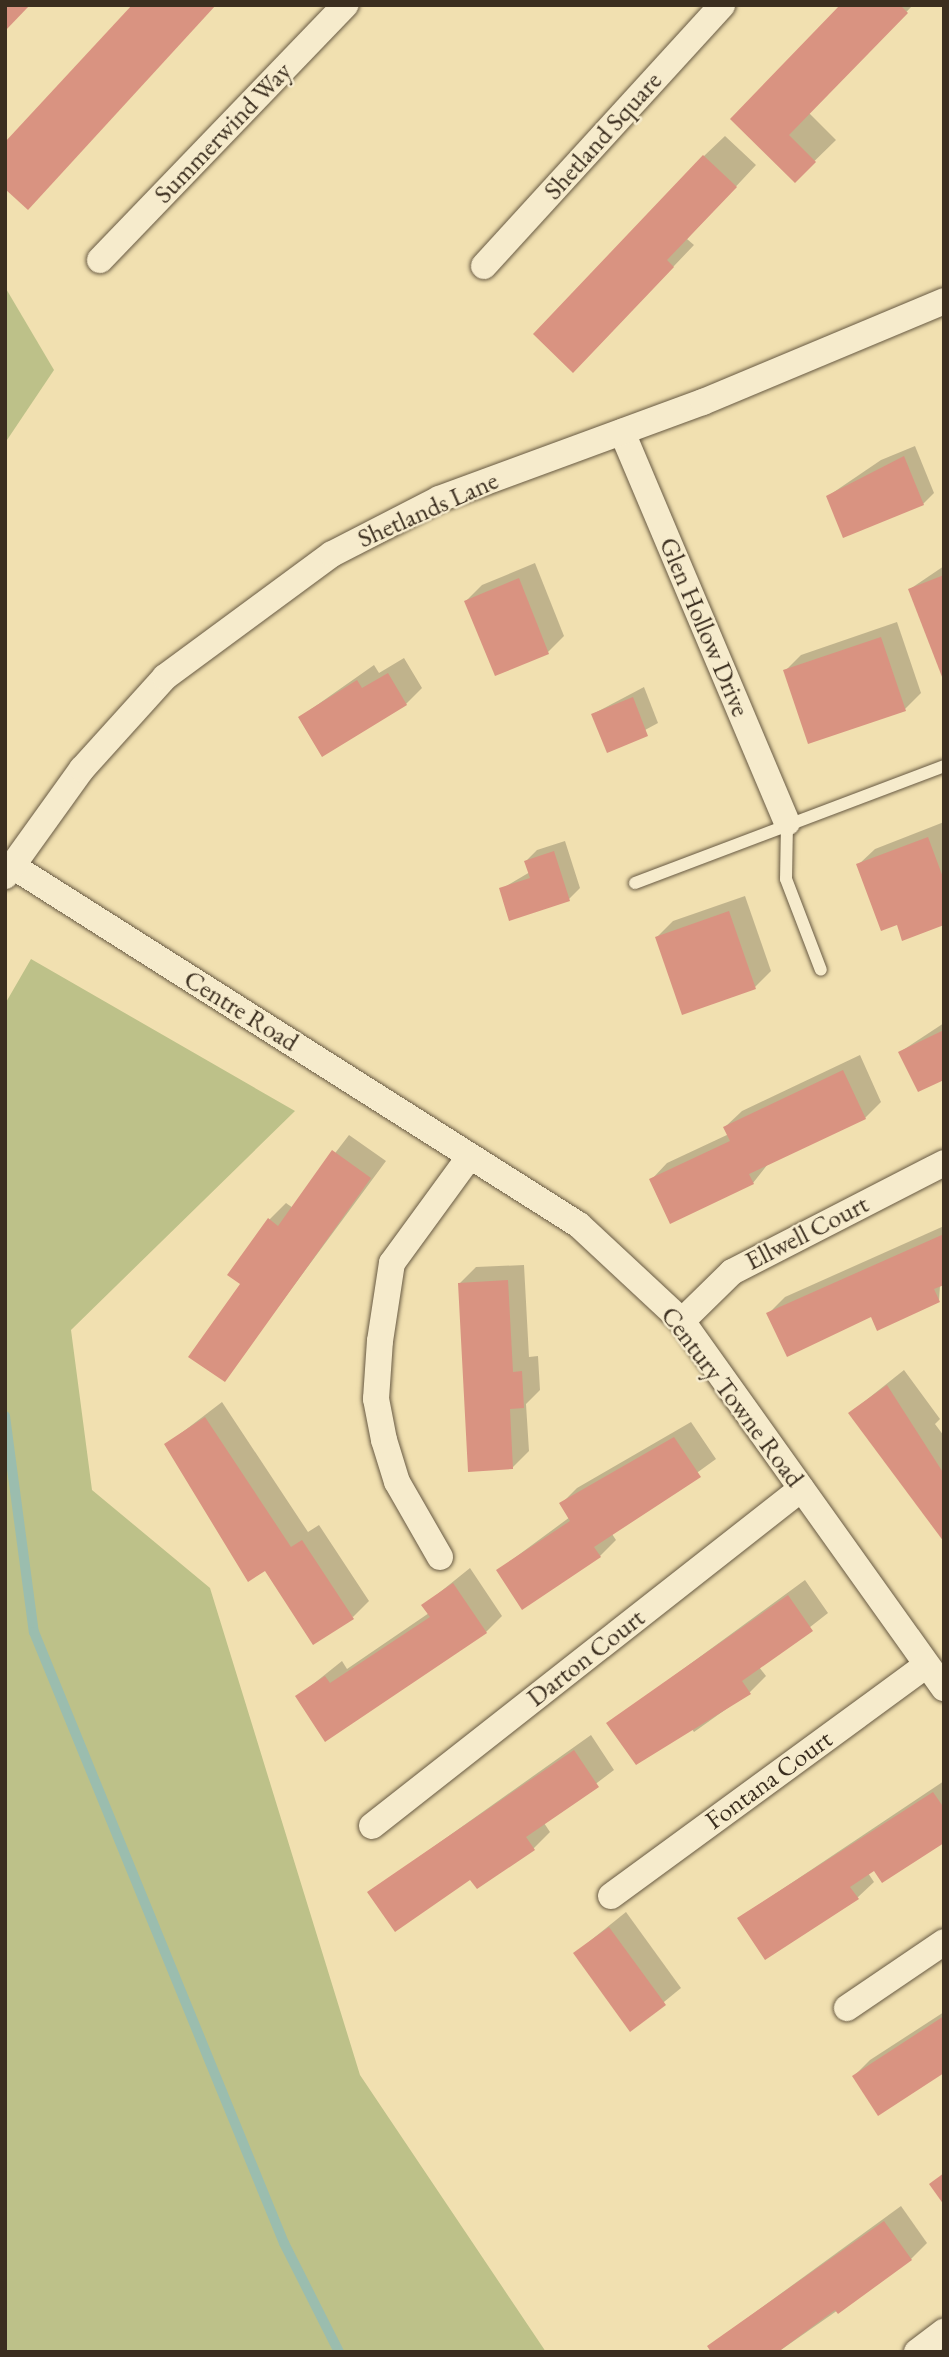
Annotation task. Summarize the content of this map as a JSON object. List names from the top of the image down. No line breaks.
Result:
{"streets":{"street":["Summerwind Way","Shetland Square","Shetlands Lane","Glen Hollow Drive","Centre Road","Ellwell Court","Century Towne Road","Darton Court","Fontana Court"]},"crossings":[["Shetlands Lane","Glen Hollow Drive"],["Shetlands Lane","Centre Road"],["Centre Road","Century Towne Road"],["Ellwell Court","Century Towne Road"],["Century Towne Road","Darton Court"],["Century Towne Road","Fontana Court"]]}
